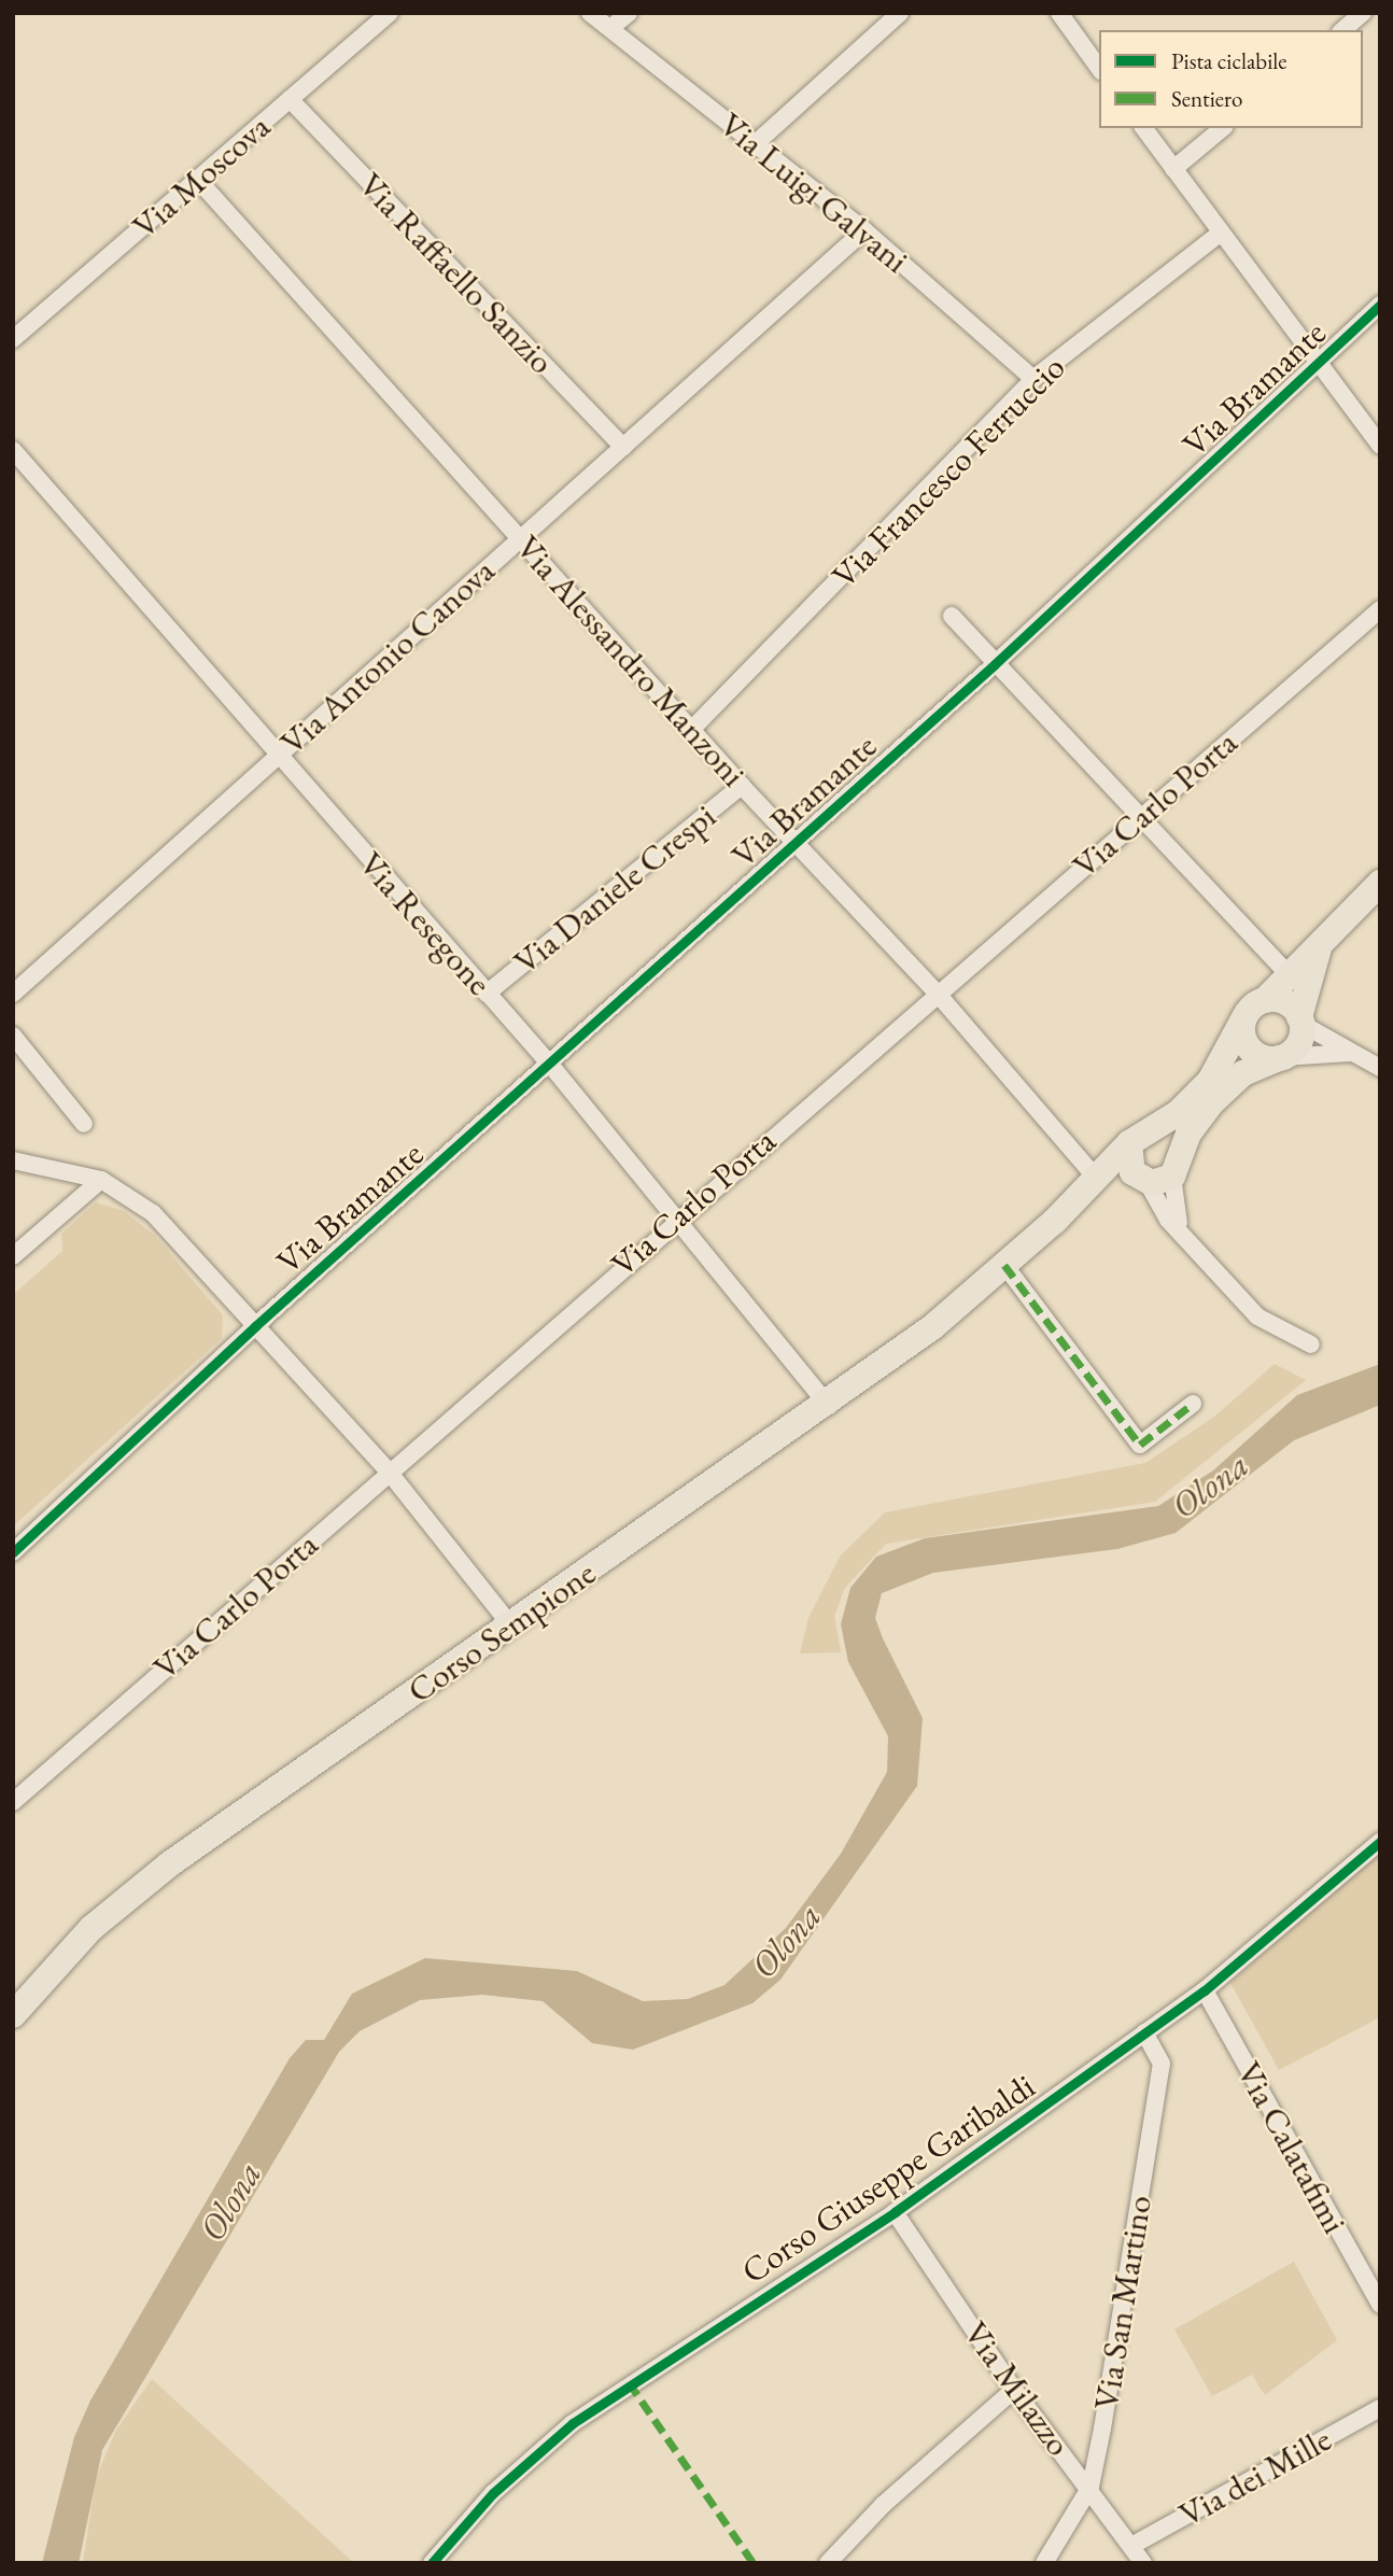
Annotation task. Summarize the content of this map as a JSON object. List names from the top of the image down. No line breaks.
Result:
{"streets":{"main road":["Corso Sempione"],"street":["Via Moscova","Via Luigi Galvani","Via Raffaello Sanzio","Via Bramante","Via Francesco Ferruccio","Via Antonio Canova","Via Alessandro Manzoni","Via Carlo Porta","Via Daniele Crespi","Via Resegone","Via Calatafimi","Corso Giuseppe Garibaldi","Via San Martino","Via Milazzo","Via dei Mille"]},"crossings":[["Via Moscova","Via Raffaello Sanzio"],["Via Moscova","Via Alessandro Manzoni"],["Via Luigi Galvani","Via Francesco Ferruccio"],["Via Luigi Galvani","Via Antonio Canova"],["Via Raffaello Sanzio","Via Antonio Canova"],["Via Bramante","Via Alessandro Manzoni"],["Via Bramante","Via Resegone"],["Via Francesco Ferruccio","Via Alessandro Manzoni"],["Via Antonio Canova","Via Alessandro Manzoni"],["Via Antonio Canova","Via Resegone"],["Via Alessandro Manzoni","Via Carlo Porta"],["Via Alessandro Manzoni","Via Daniele Crespi"],["Via Alessandro Manzoni","Corso Sempione"],["Via Carlo Porta","Via Resegone"],["Via Daniele Crespi","Via Resegone"],["Via Resegone","Corso Sempione"],["Via Calatafimi","Corso Giuseppe Garibaldi"],["Corso Giuseppe Garibaldi","Via San Martino"],["Corso Giuseppe Garibaldi","Via Milazzo"],["Via San Martino","Via Milazzo"],["Via Milazzo","Via dei Mille"]],"water":["Olona"],"legend":["Pista ciclabile","Sentiero"]}
